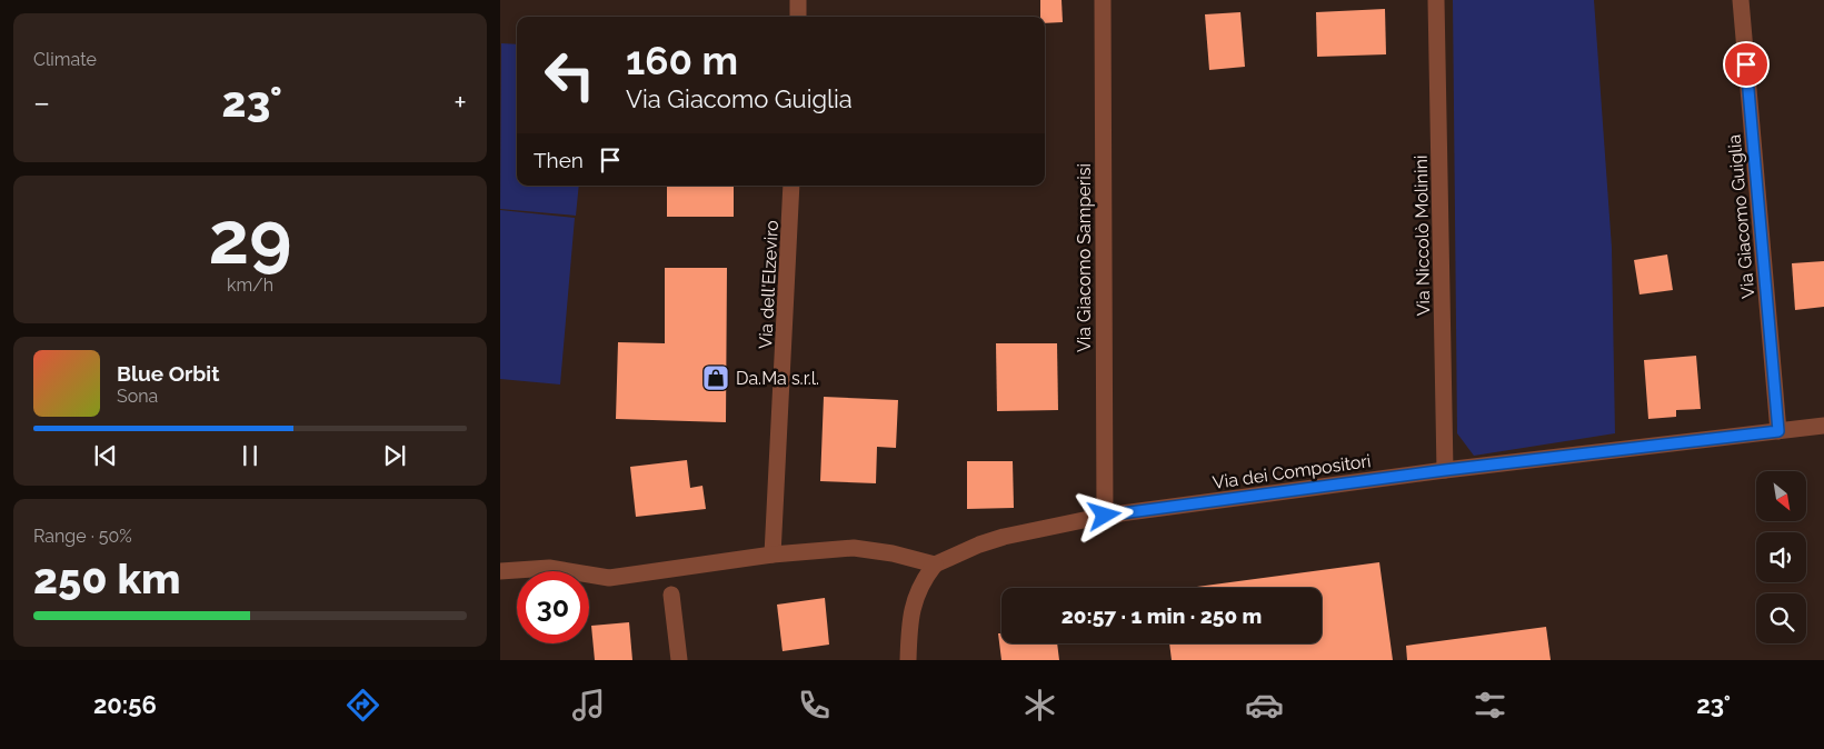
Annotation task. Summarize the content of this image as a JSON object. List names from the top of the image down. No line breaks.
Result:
{"streets":{"street":["Via Giacomo Guiglia","Via Niccolò Molinini","Via Giacomo Samperisi","Via dell'Elzeviro","Via dei Compositori"]},"crossings":[["Via Giacomo Guiglia","Via dei Compositori"],["Via Niccolò Molinini","Via dei Compositori"],["Via Giacomo Samperisi","Via dei Compositori"]],"places":{"shop":["Da.Ma s.r.l."]},"north":"bottom right","page":{"tile":["Climate",["29","km/h"],["Range · 50%","250 km"]],"turn":["160 m","Via Giacomo Guiglia"],"heat":["−","23°","+"],"then":"Then","song":["Blue Orbit","Sona"],"limit":"30","trip":"20:57 · 1 min · 250 m","tabs":["20:56","23°"]}}
